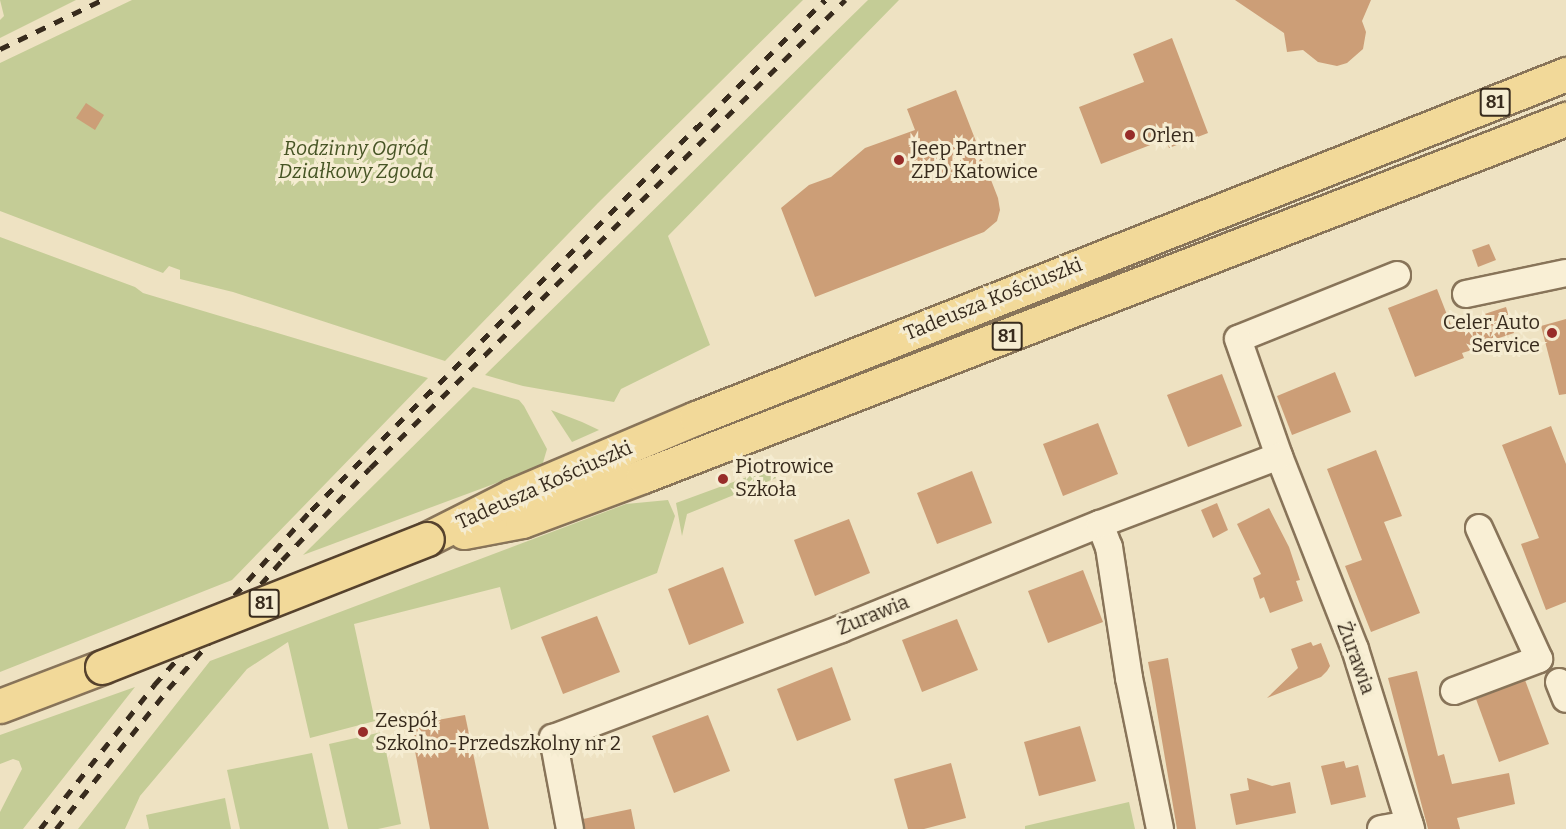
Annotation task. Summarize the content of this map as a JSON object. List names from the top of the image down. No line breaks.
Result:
{"streets":{"main road":["81","Tadeusza Kościuszki"],"street":["Żurawia"]},"parks":["Rodzinny Ogród Działkowy Zgoda"],"places":["Orlen","Jeep Partner ZPD Katowice","Celer Auto Service","Piotrowice Szkoła","Zespół Szkolno-Przedszkolny nr 2"]}
